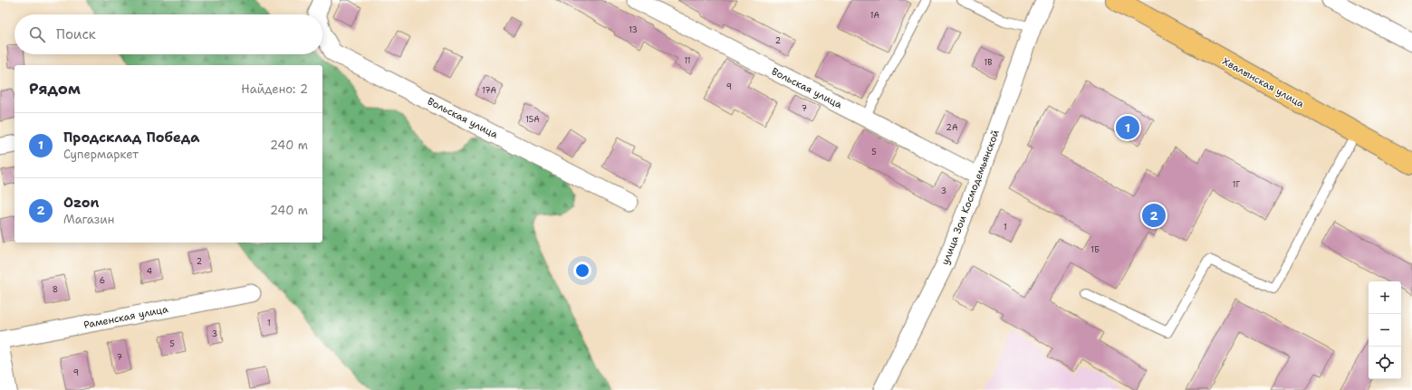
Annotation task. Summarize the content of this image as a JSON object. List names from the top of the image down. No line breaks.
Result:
{"streets":{"main road":["Хвалынская улица"],"street":["Вольская улица","улица Зои Космодемьянской","Раменская улица"]},"crossings":[["Вольская улица","улица Зои Космодемьянской"]],"house_numbers":["1А","13","2","11","1В","9","17А","7","15А","2А","5","1Г","3","1","1Б","2","4","6","8","1","3","5","7","9"],"page":{"search":"Поиск","heading":["Рядом","Найдено: 2"],"list":[{"mark":"1","name":"Продсклад Победа","note":"Супермаркет","value":"240 m"},{"mark":"2","name":"Ozon","note":"Магазин","value":"240 m"}],"pins":["1","2"],"map_buttons":["+","−"]}}
